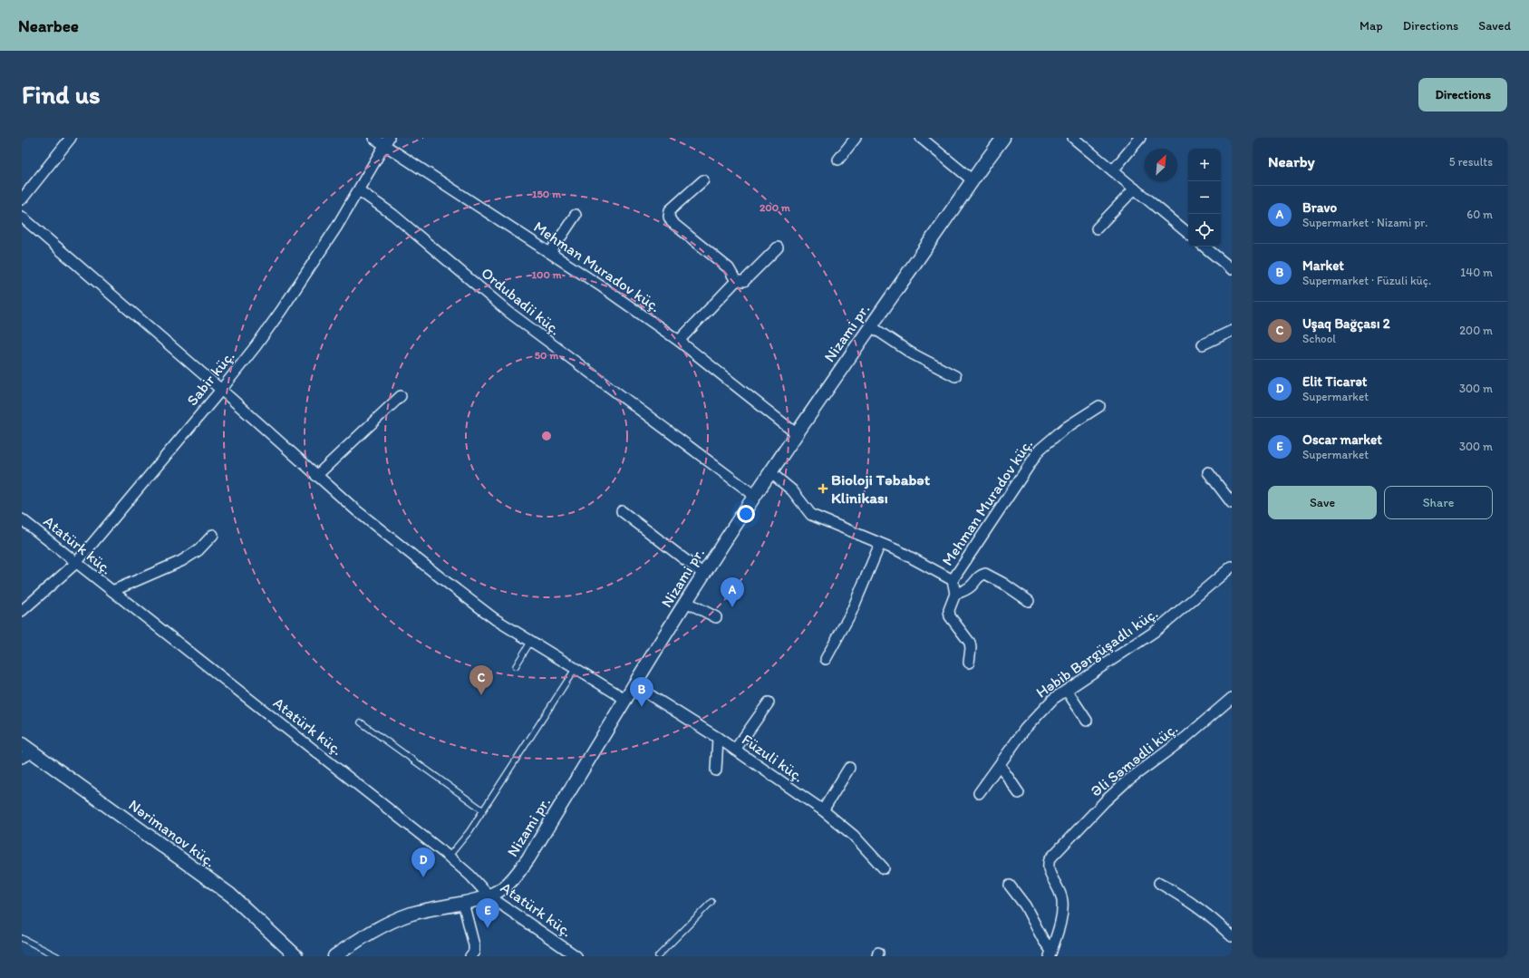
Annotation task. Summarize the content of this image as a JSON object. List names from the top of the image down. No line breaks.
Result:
{"streets":{"street":["Mehman Muradov küç.","Ordubadii küç.","Nizami pr.","Sabir küç.","Atatürk küç.","Həbib Bərgüşadlı küç.","Füzuli küç.","Əli Səmədli küç.","Nərimanov küç."]},"crossings":[["Mehman Muradov küç.","Nizami pr."],["Mehman Muradov küç.","Sabir küç."],["Ordubadii küç.","Nizami pr."],["Ordubadii küç.","Sabir küç."],["Nizami pr.","Atatürk küç."],["Nizami pr.","Füzuli küç."],["Sabir küç.","Atatürk küç."]],"places":{"health":["Bioloji Təbabət Klinikası"]},"north":"top right","page":{"header":"Nearbee","nav":["Map","Directions","Saved"],"buttons":["Directions",["Save","Share"]],"title":"Find us","heading":["Nearby","5 results"],"map_buttons":["+","−"],"list":[{"mark":"A","name":"Bravo","note":"Supermarket · Nizami pr.","value":"60 m"},{"mark":"B","name":"Market","note":"Supermarket · Füzuli küç.","value":"140 m"},{"mark":"C","name":"Uşaq Bağçası 2","note":"School","value":"200 m"},{"mark":"D","name":"Elit Ticarət","note":"Supermarket","value":"300 m"},{"mark":"E","name":"Oscar market","note":"Supermarket","value":"300 m"}],"pins":["A","C","B","D","E"]},"rings":["150 m","200 m","100 m","50 m"]}
